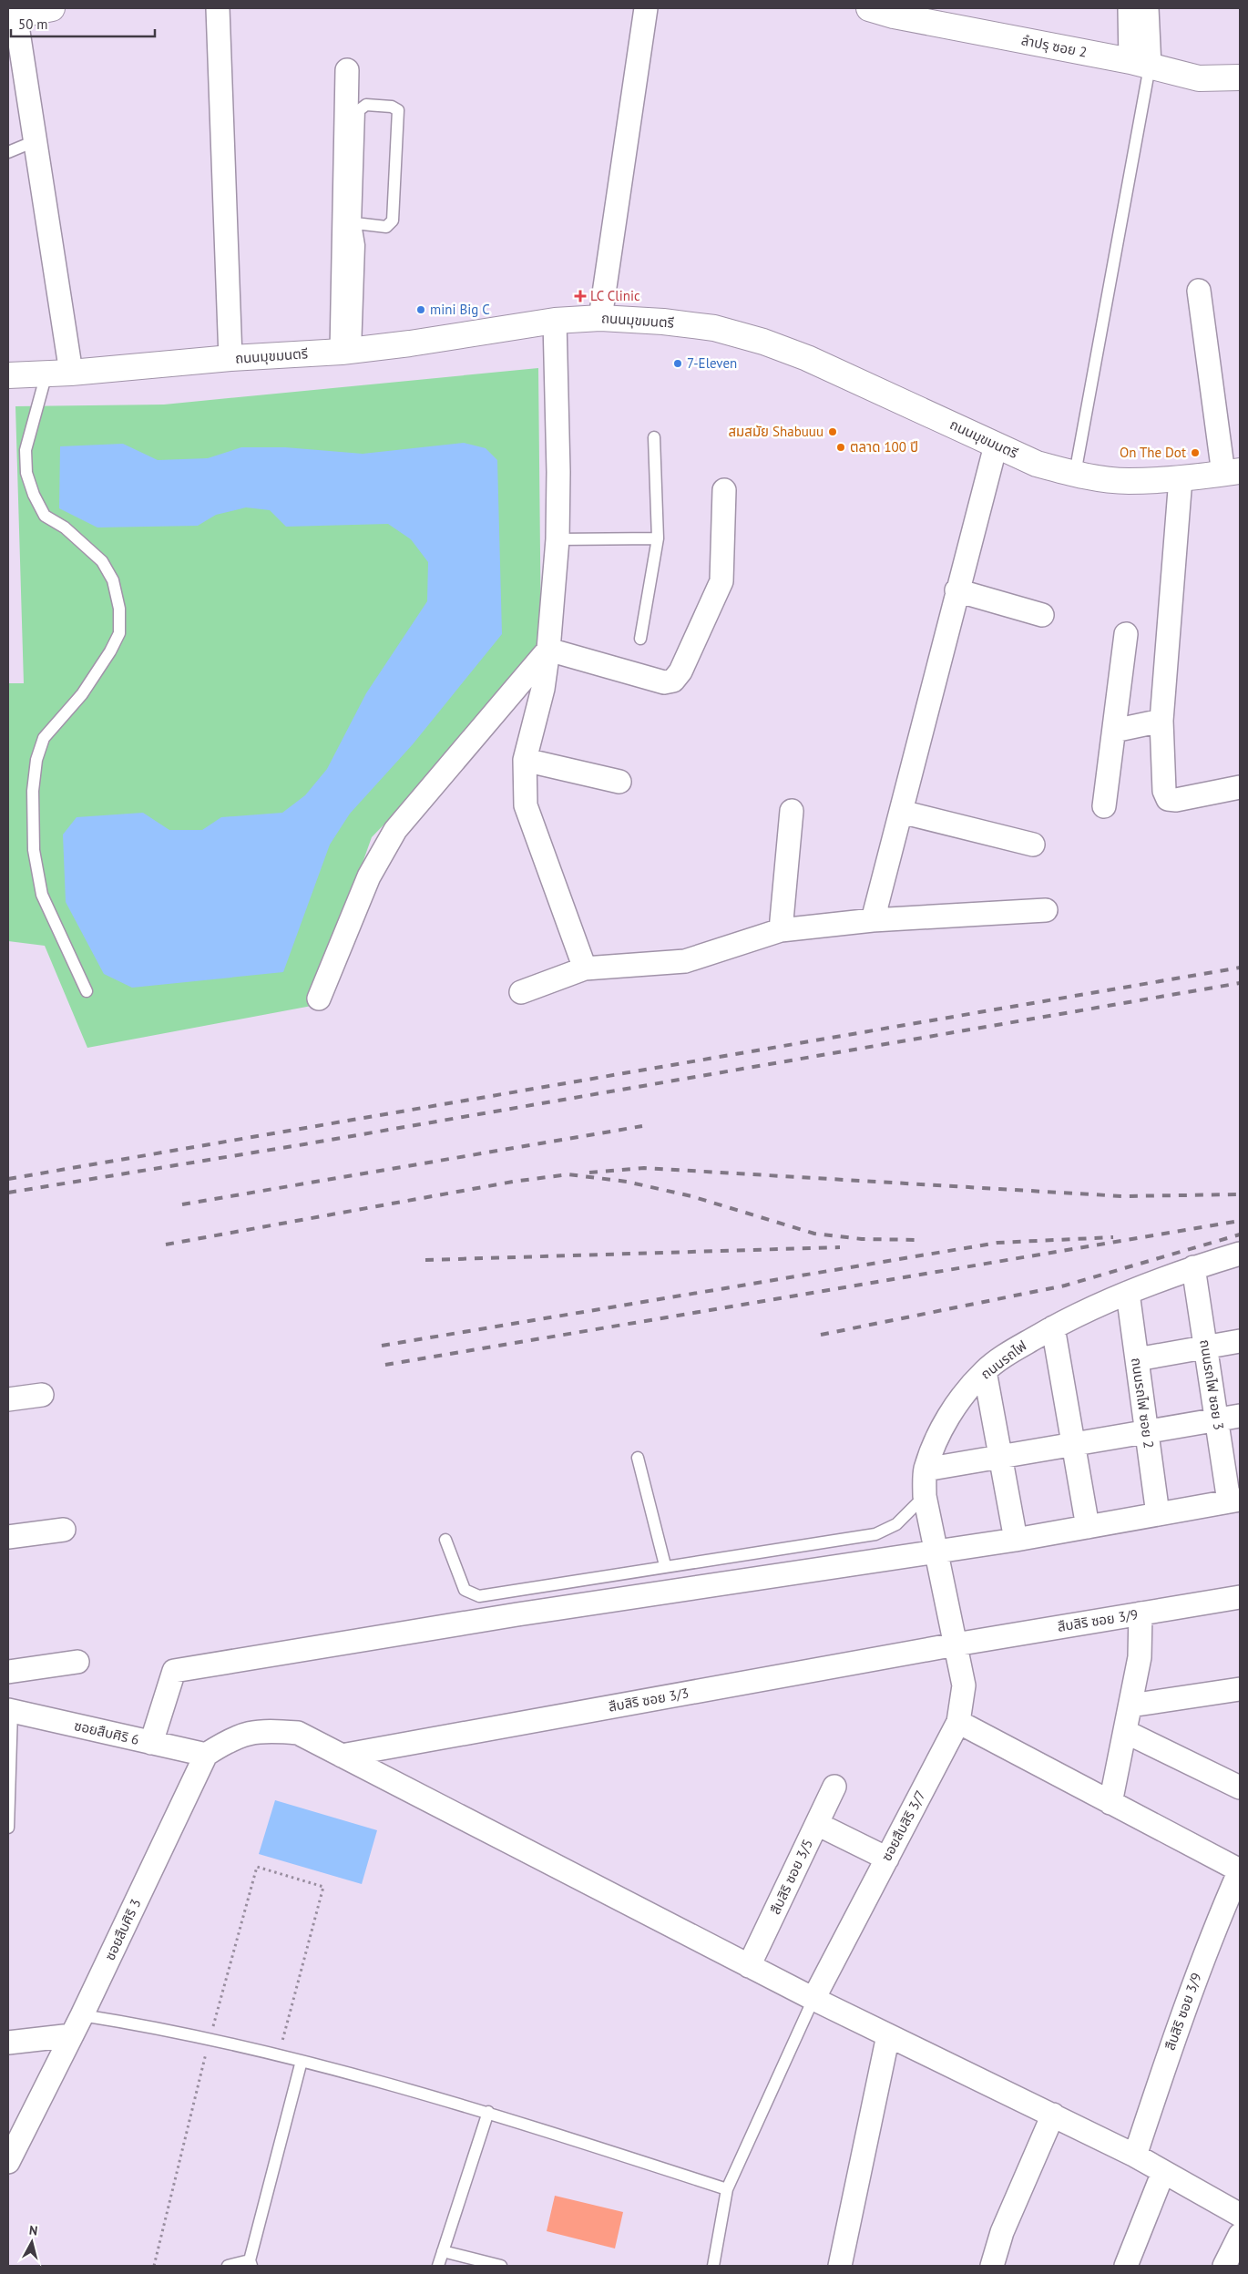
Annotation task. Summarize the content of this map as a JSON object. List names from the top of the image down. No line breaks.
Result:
{"streets":{"main road":["ลำปรุ ซอย 2","ถนนมุขมนตรี"],"street":["ถนนรถไฟ","ถนนรถไฟ ซอย 3","ถนนรถไฟ ซอย 2","สืบสิริ ซอย 3/9","สืบสิริ ซอย 3/3","ซอยสืบศิริ 6","ซอยสืบสิริ 3/7","สืบสิริ ซอย 3/5","ซอยสืบศิริ 3"]},"crossings":[["ถนนรถไฟ","ถนนรถไฟ ซอย 3"],["ถนนรถไฟ","ถนนรถไฟ ซอย 2"],["ถนนรถไฟ","สืบสิริ ซอย 3/9"],["ถนนรถไฟ","สืบสิริ ซอย 3/3"],["ถนนรถไฟ","ซอยสืบสิริ 3/7"],["สืบสิริ ซอย 3/9","สืบสิริ ซอย 3/3"],["สืบสิริ ซอย 3/9","ซอยสืบสิริ 3/7"],["สืบสิริ ซอย 3/3","ซอยสืบสิริ 3/7"],["ซอยสืบศิริ 6","ซอยสืบศิริ 3"]],"places":{"health":["LC Clinic"],"other":["mini Big C","7-Eleven","สมสมัย Shabuuu","ตลาด 100 ปี","On The Dot"]},"scale_bar":"50 m","north":"top"}
